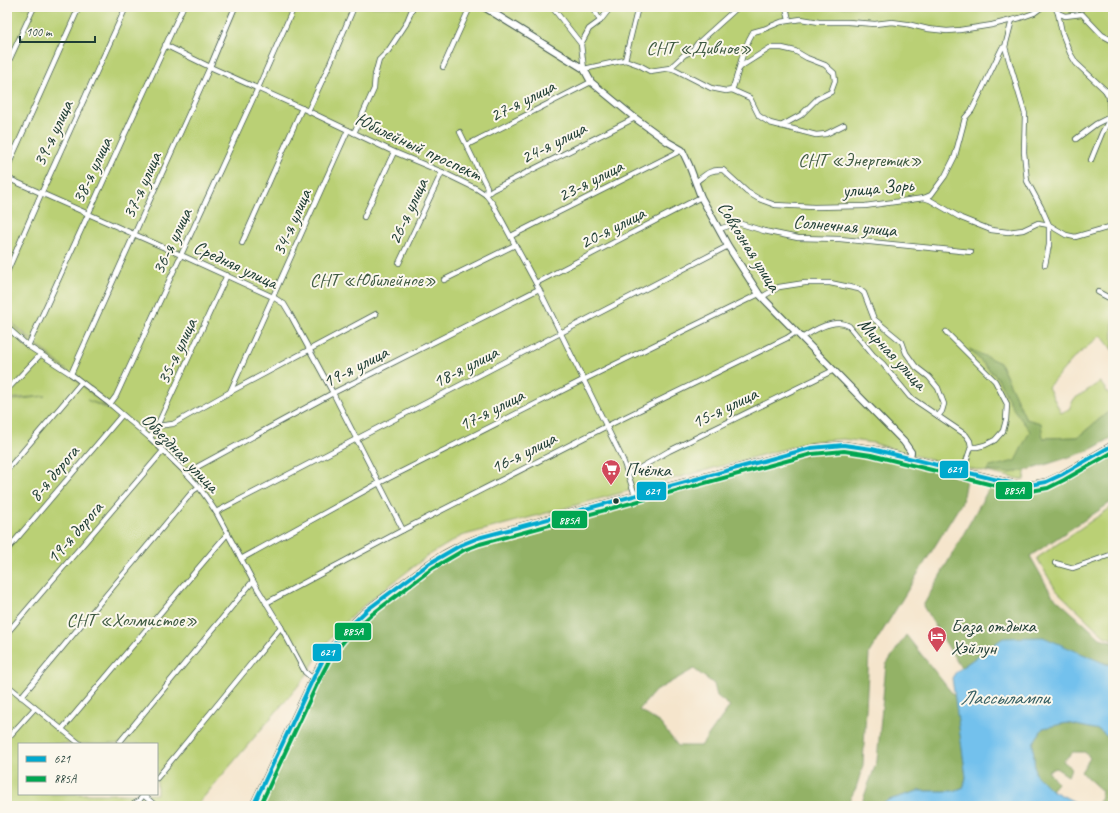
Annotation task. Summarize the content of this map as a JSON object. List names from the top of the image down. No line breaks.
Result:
{"streets":{"street":["27-я улица","39-я улица","24-я улица","Юбилейный проспект","38-я улица","23-я улица","37-я улица","улица Зорь","26-я улица","34-я улица","Солнечная улица","20-я улица","36-я улица","Совхозная улица","Средняя улица","35-я улица","Мирная улица","19-я улица","18-я улица","15-я улица","17-я улица","Объездная улица","16-я улица","8-я дорога","19-я дорога"]},"crossings":[["39-я улица","Средняя улица"],["24-я улица","Юбилейный проспект"],["Юбилейный проспект","38-я улица"],["Юбилейный проспект","23-я улица"],["Юбилейный проспект","37-я улица"],["Юбилейный проспект","26-я улица"],["Юбилейный проспект","34-я улица"],["Юбилейный проспект","20-я улица"],["Юбилейный проспект","36-я улица"],["Юбилейный проспект","19-я улица"],["Юбилейный проспект","18-я улица"],["Юбилейный проспект","15-я улица"],["Юбилейный проспект","17-я улица"],["Юбилейный проспект","16-я улица"],["38-я улица","Средняя улица"],["38-я улица","Объездная улица"],["23-я улица","Совхозная улица"],["37-я улица","Средняя улица"],["37-я улица","Объездная улица"],["улица Зорь","Совхозная улица"],["34-я улица","Средняя улица"],["Солнечная улица","Совхозная улица"],["20-я улица","Совхозная улица"],["36-я улица","Средняя улица"],["36-я улица","Объездная улица"],["Совхозная улица","Мирная улица"],["Совхозная улица","18-я улица"],["Совхозная улица","15-я улица"],["Совхозная улица","17-я улица"],["Совхозная улица","16-я улица"],["Средняя улица","35-я улица"],["Средняя улица","19-я улица"],["Средняя улица","18-я улица"],["Средняя улица","17-я улица"],["Средняя улица","16-я улица"],["35-я улица","Объездная улица"],["Мирная улица","17-я улица"],["19-я улица","Объездная улица"],["18-я улица","Объездная улица"],["17-я улица","Объездная улица"],["Объездная улица","16-я улица"],["Объездная улица","8-я дорога"],["Объездная улица","19-я дорога"]],"water":["Лассылампи"],"parks":["СНТ «Дивное»","СНТ «Энергетик»","СНТ «Юбилейное»","СНТ «Холмистое»"],"places":{"supermarket":["Пчёлка"],"hotel":["База отдыха Хэйлун"]},"lines":["transit line 621","transit line 885А"],"legend":["621","885А"],"scale_bar":"100 m"}
